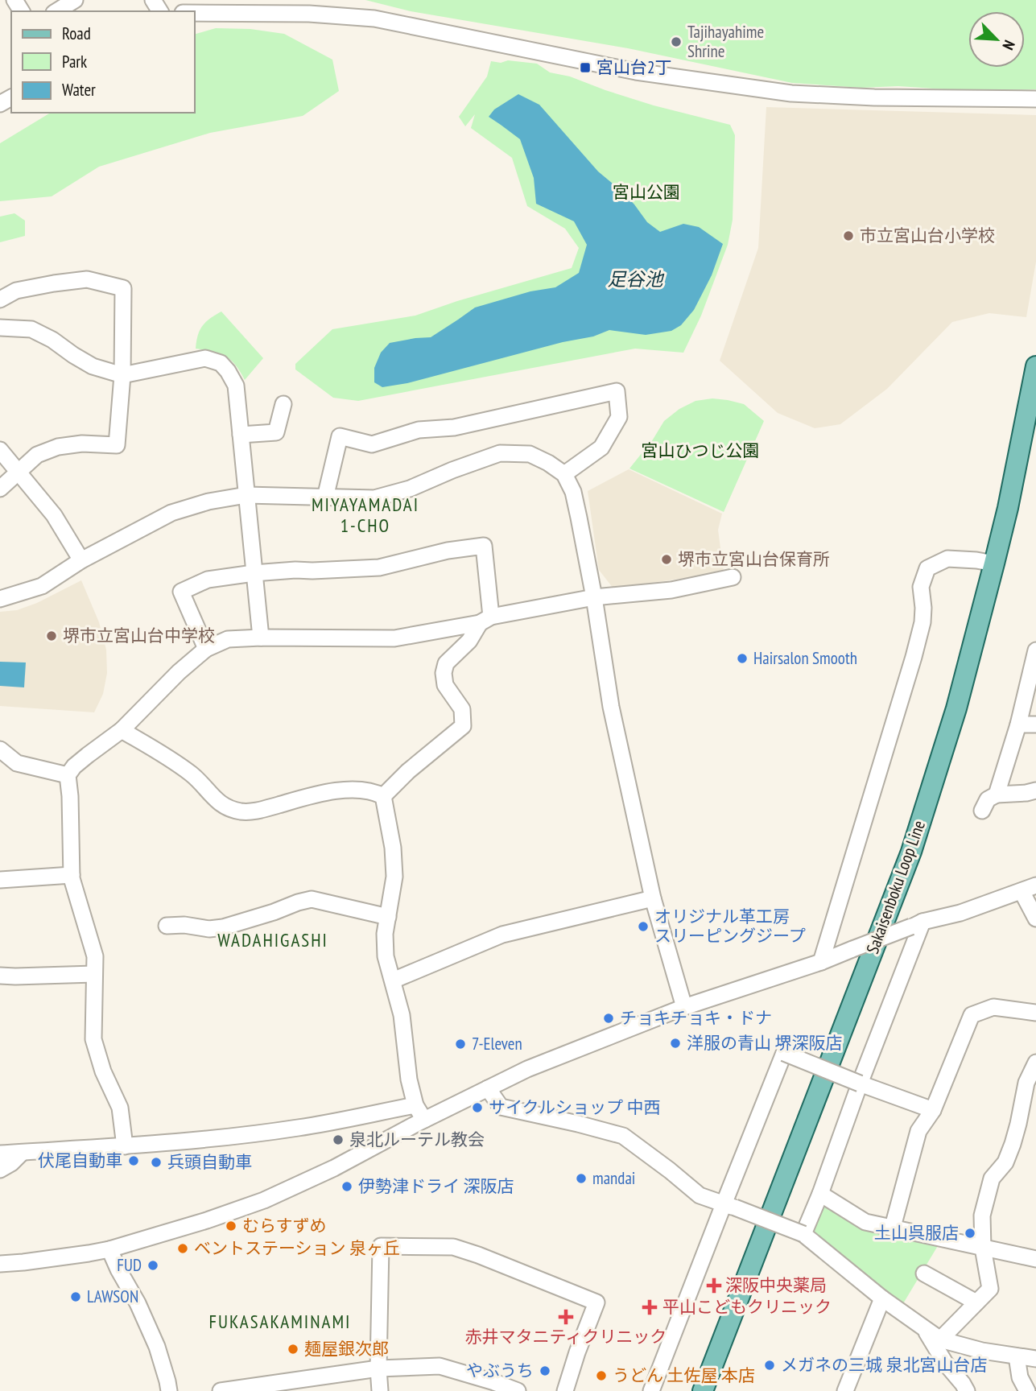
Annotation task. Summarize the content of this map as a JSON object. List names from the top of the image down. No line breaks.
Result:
{"streets":{"main road":["Sakaisenboku Loop Line"]},"districts":["MIYAYAMADAI 1-CHO","WADAHIGASHI","FUKASAKAMINAMI"],"water":["足谷池"],"parks":["宮山公園","宮山ひつじ公園"],"places":{"other":["Tajihayahime Shrine","市立宮山台小学校","堺市立宮山台保育所","堺市立宮山台中学校","Hairsalon Smooth","オリジナル革工房 スリーピングジープ","チョキチョキ・ドナ","洋服の青山 堺深阪店","7-Eleven","サイクルショップ 中西","泉北ルーテル教会","伏尾自動車","兵頭自動車","mandai","伊勢津ドライ 深阪店","むらすずめ","土山呉服店","ベントステーション 泉ヶ丘","FUD","LAWSON","麺屋銀次郎","メガネの三城 泉北宮山台店","やぶうち","うどん 土佐屋 本店"],"transit":["宮山台2丁"],"health":["深阪中央薬局","平山こどもクリニック","赤井マタニティクリニック"]},"legend":["Road","Park","Water"],"north":"bottom right"}
